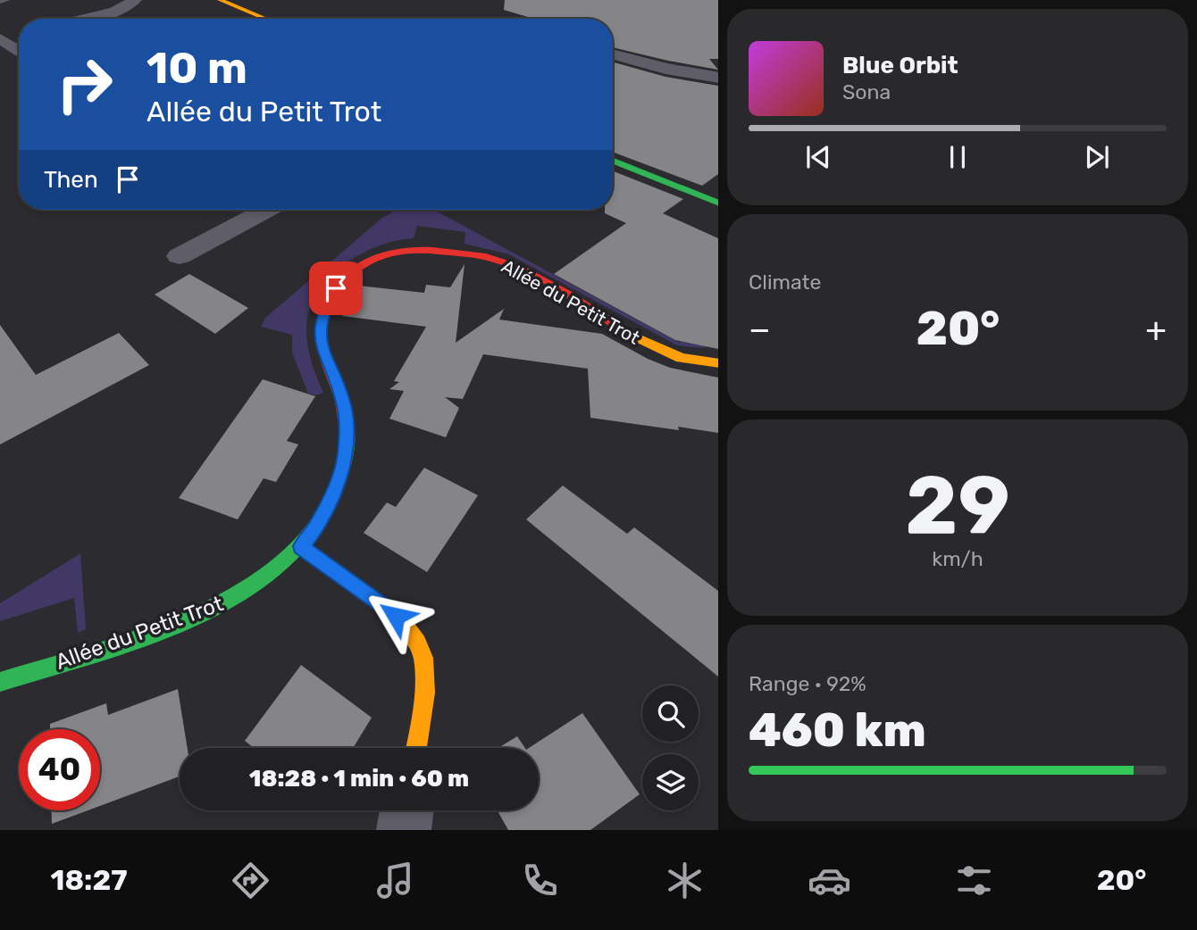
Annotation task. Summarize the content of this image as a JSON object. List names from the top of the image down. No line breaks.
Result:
{"streets":{"street":["Allée du Petit Trot"]},"page":{"turn":["10 m","Allée du Petit Trot"],"song":["Blue Orbit","Sona"],"then":"Then","tile":["Climate",["29","km/h"],["Range · 92%","460 km"]],"heat":["−","20°","+"],"limit":"40","trip":"18:28 · 1 min · 60 m","tabs":["18:27","20°"]}}
